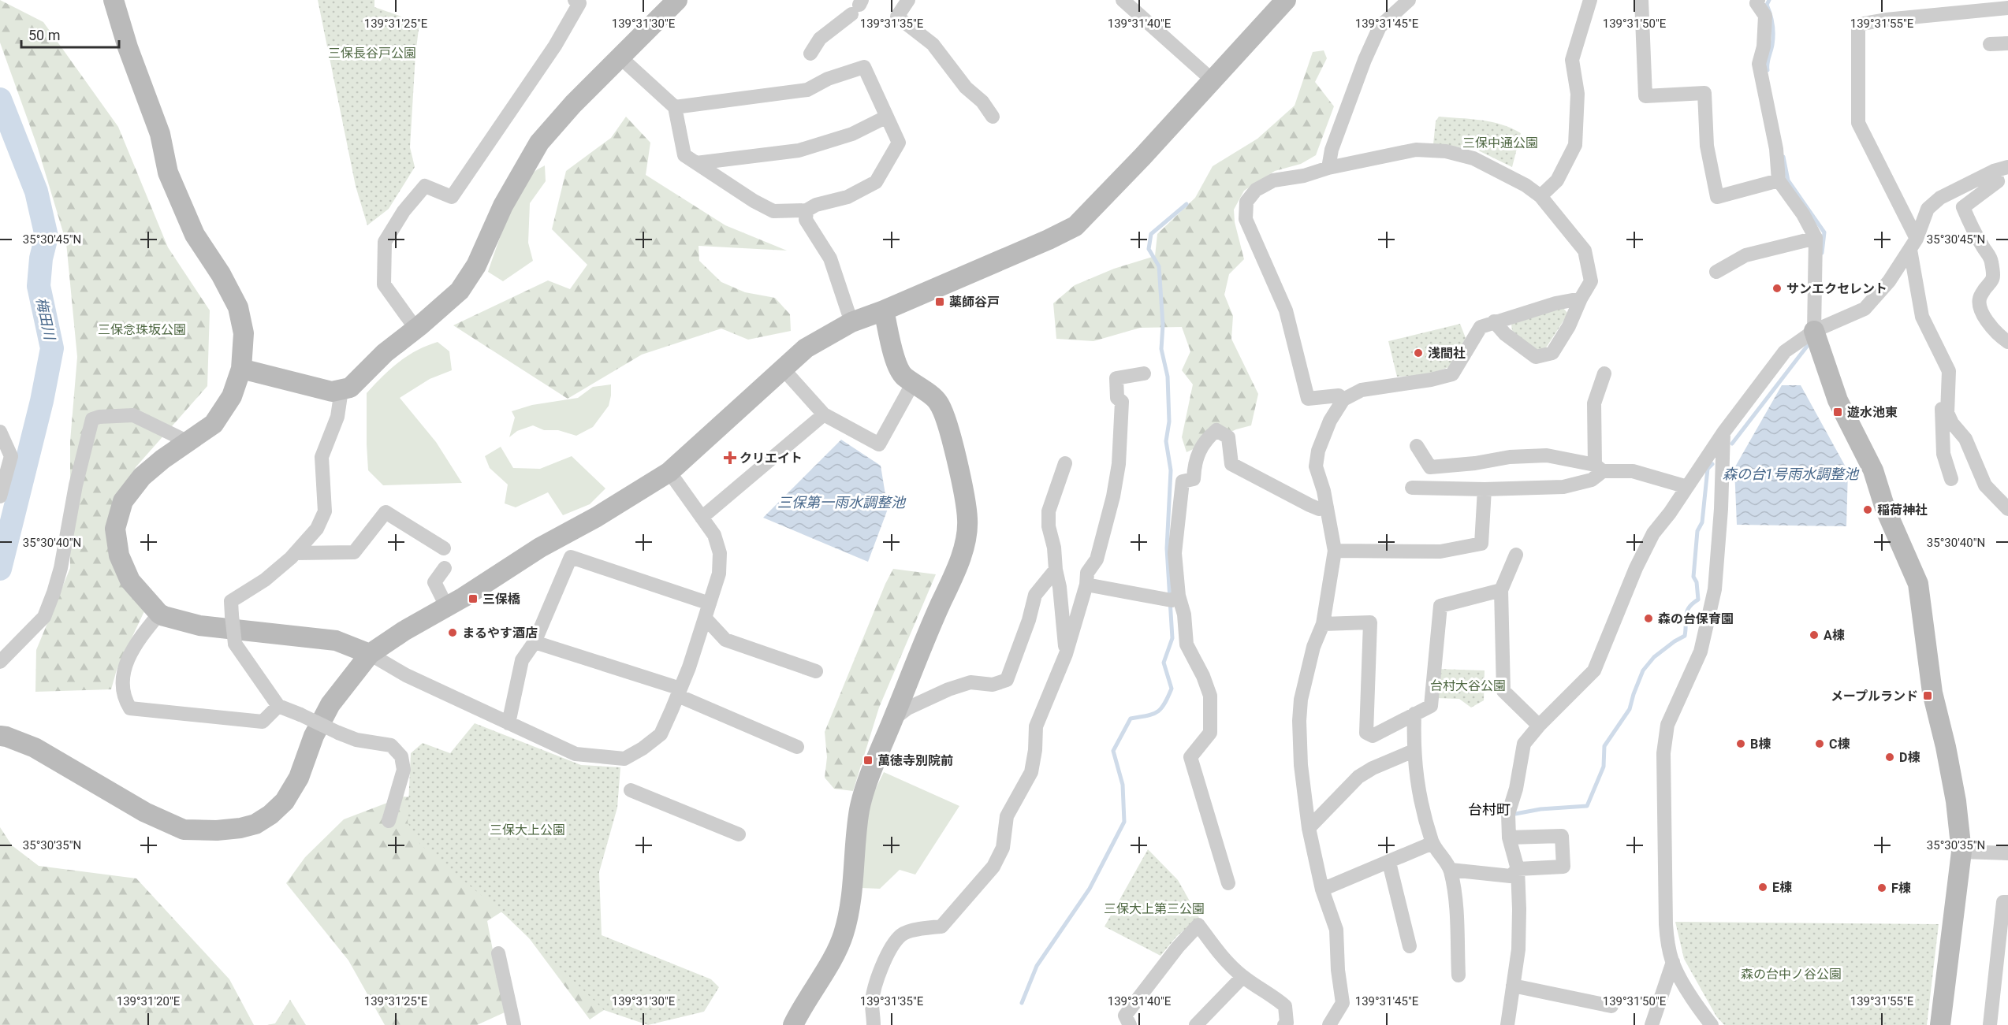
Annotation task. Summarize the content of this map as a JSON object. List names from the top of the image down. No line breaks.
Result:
{"districts":["台村町"],"water":["梅田川","森の台1号雨水調整池","三保第一雨水調整池"],"parks":["三保長谷戸公園","三保中通公園","三保念珠坂公園","台村大谷公園","三保大上公園","三保大上第三公園","森の台中ノ谷公園"],"places":{"other":["サンエクセレント","浅間社","稲荷神社","森の台保育園","まるやす酒店","A棟","B棟","C棟","D棟","E棟","F棟"],"transit":["薬師谷戸","遊水池東","三保橋","メープルランド","萬徳寺別院前"],"health":["クリエイト"]},"scale_bar":"50 m","coordinates":["139°31'25\"E","139°31'30\"E","139°31'35\"E","139°31'40\"E","139°31'45\"E","139°31'50\"E","139°31'55\"E","35°30'45\"N","35°30'40\"N","35°30'35\"N","139°31'20\"E"]}
